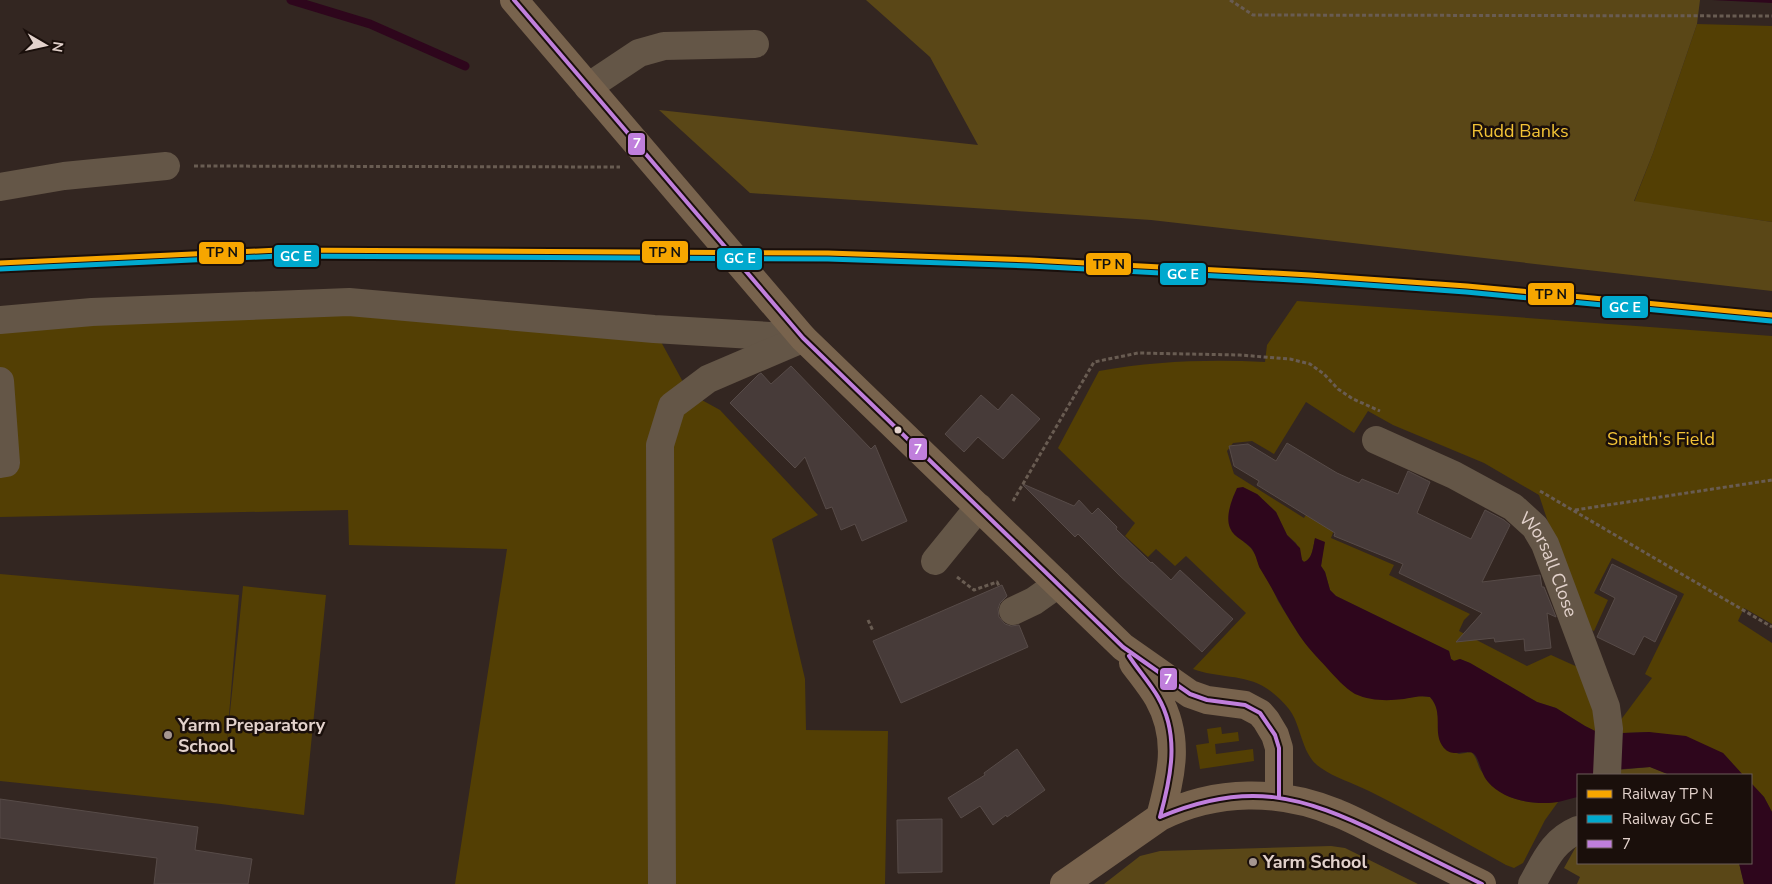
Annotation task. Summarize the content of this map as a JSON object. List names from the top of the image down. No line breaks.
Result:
{"streets":{"street":["Worsall Close"]},"parks":["Rudd Banks","Snaith's Field"],"places":["Yarm Preparatory School","Yarm School"],"lines":["transit line 7"],"legend":["Railway TP N","Railway GC E","7"],"north":"right"}
